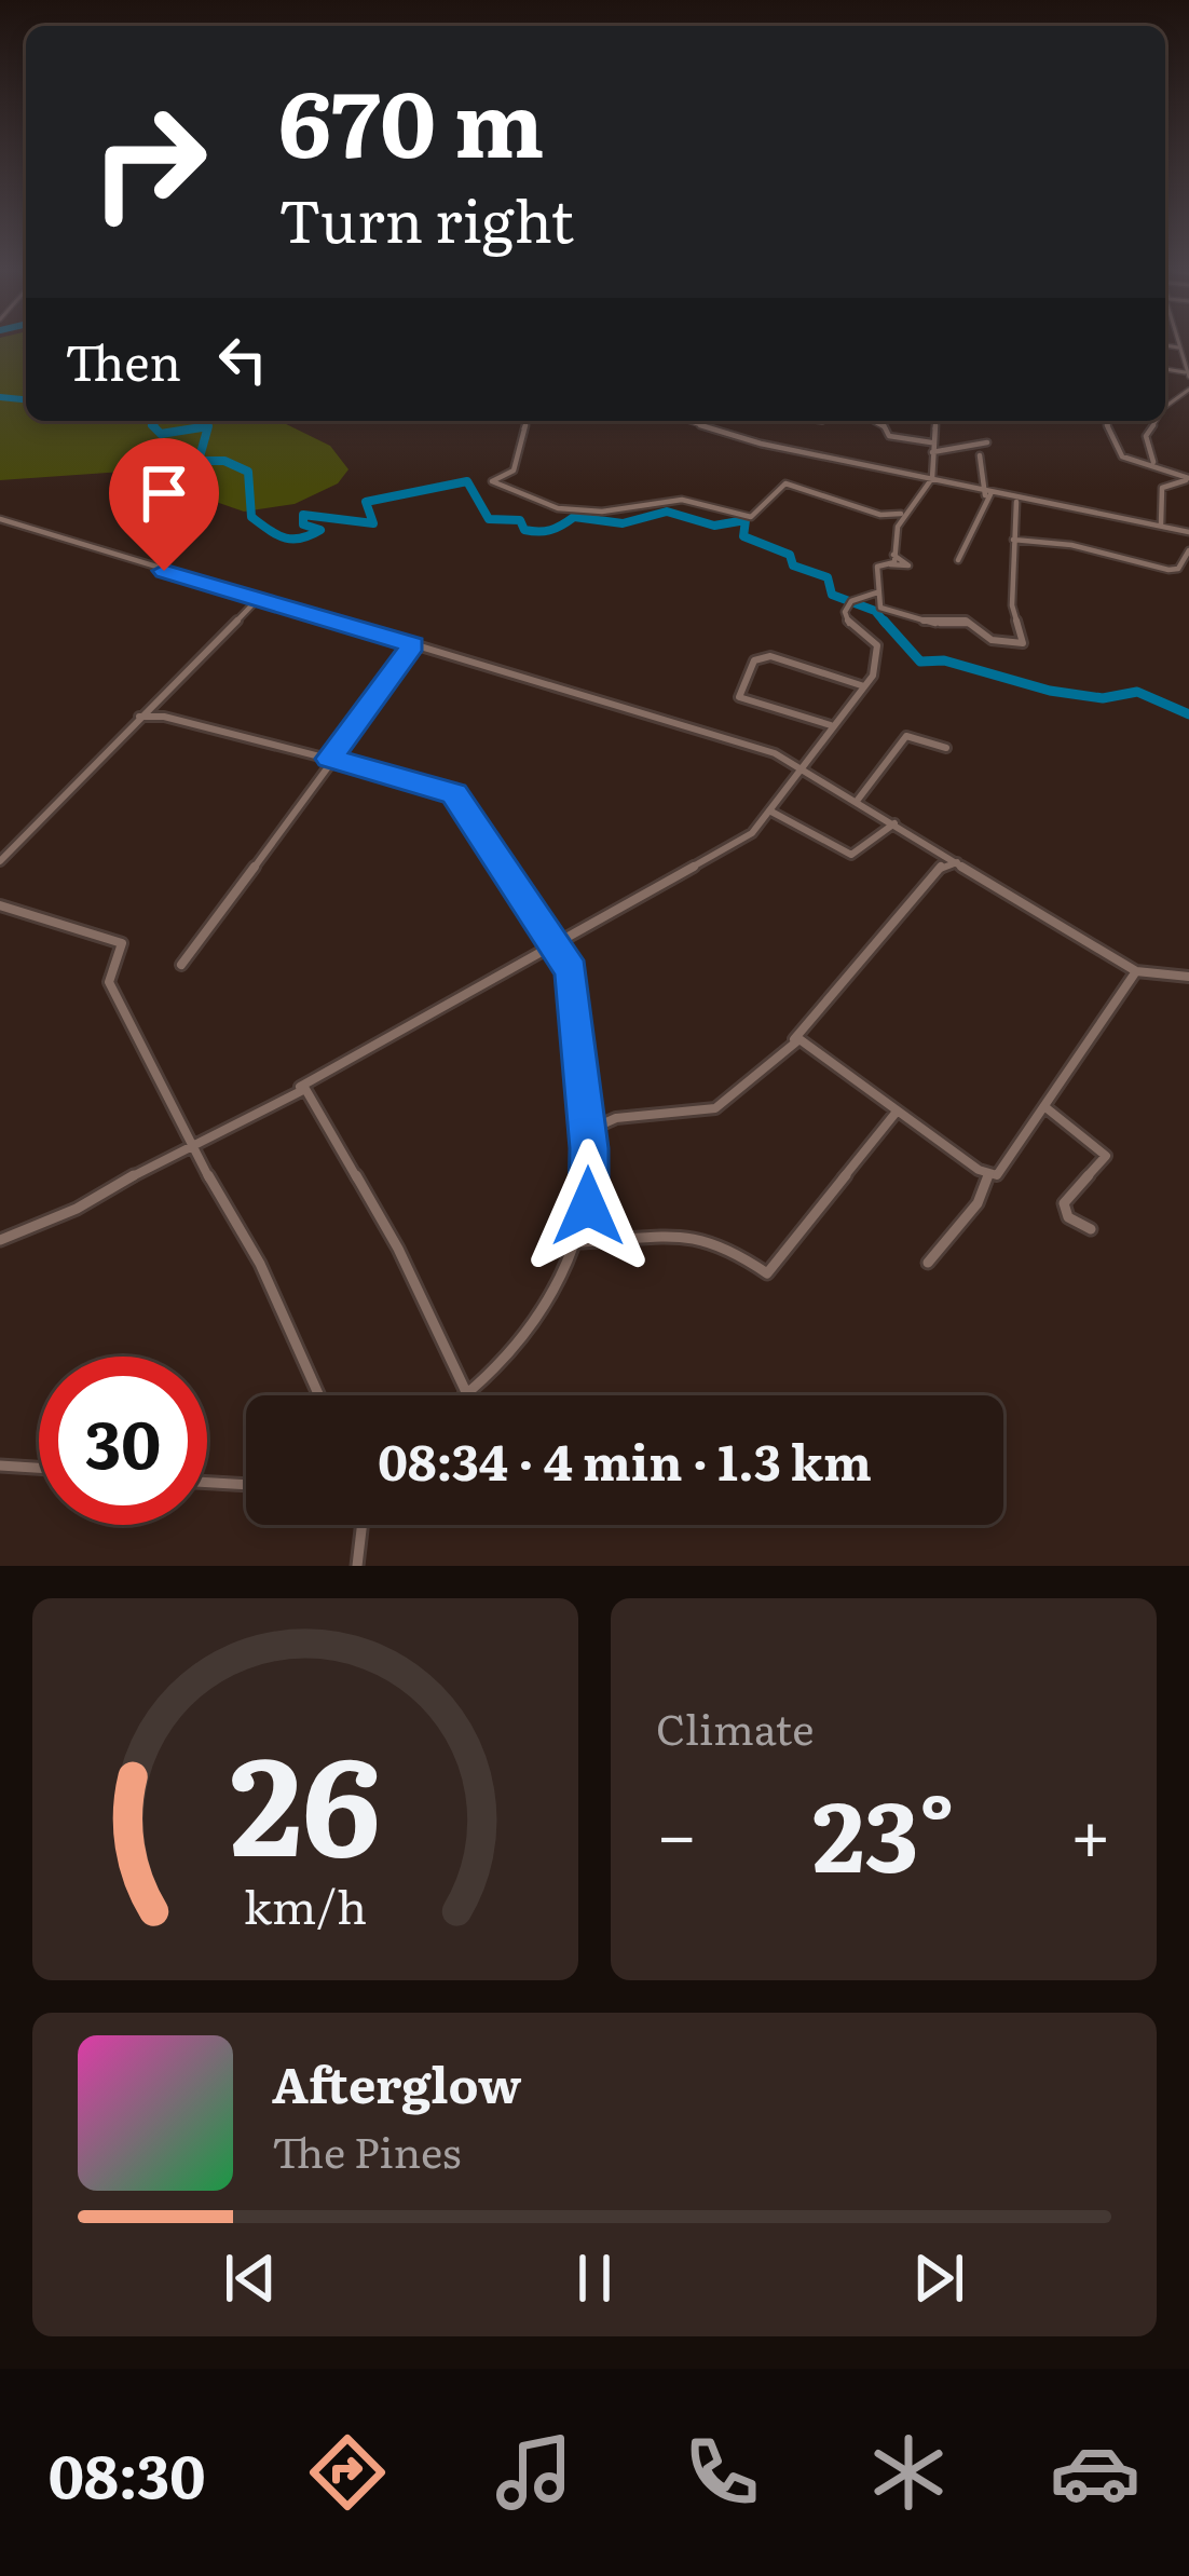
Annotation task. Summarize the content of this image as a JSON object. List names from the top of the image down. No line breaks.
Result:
{"page":{"turn":["670 m","Turn right"],"then":"Then","limit":"30","trip":"08:34 · 4 min · 1.3 km","tile":"Climate","heat":["−","23°","+"],"song":["Afterglow","The Pines"],"tabs":"08:30","gauge":["26","km/h"]}}
